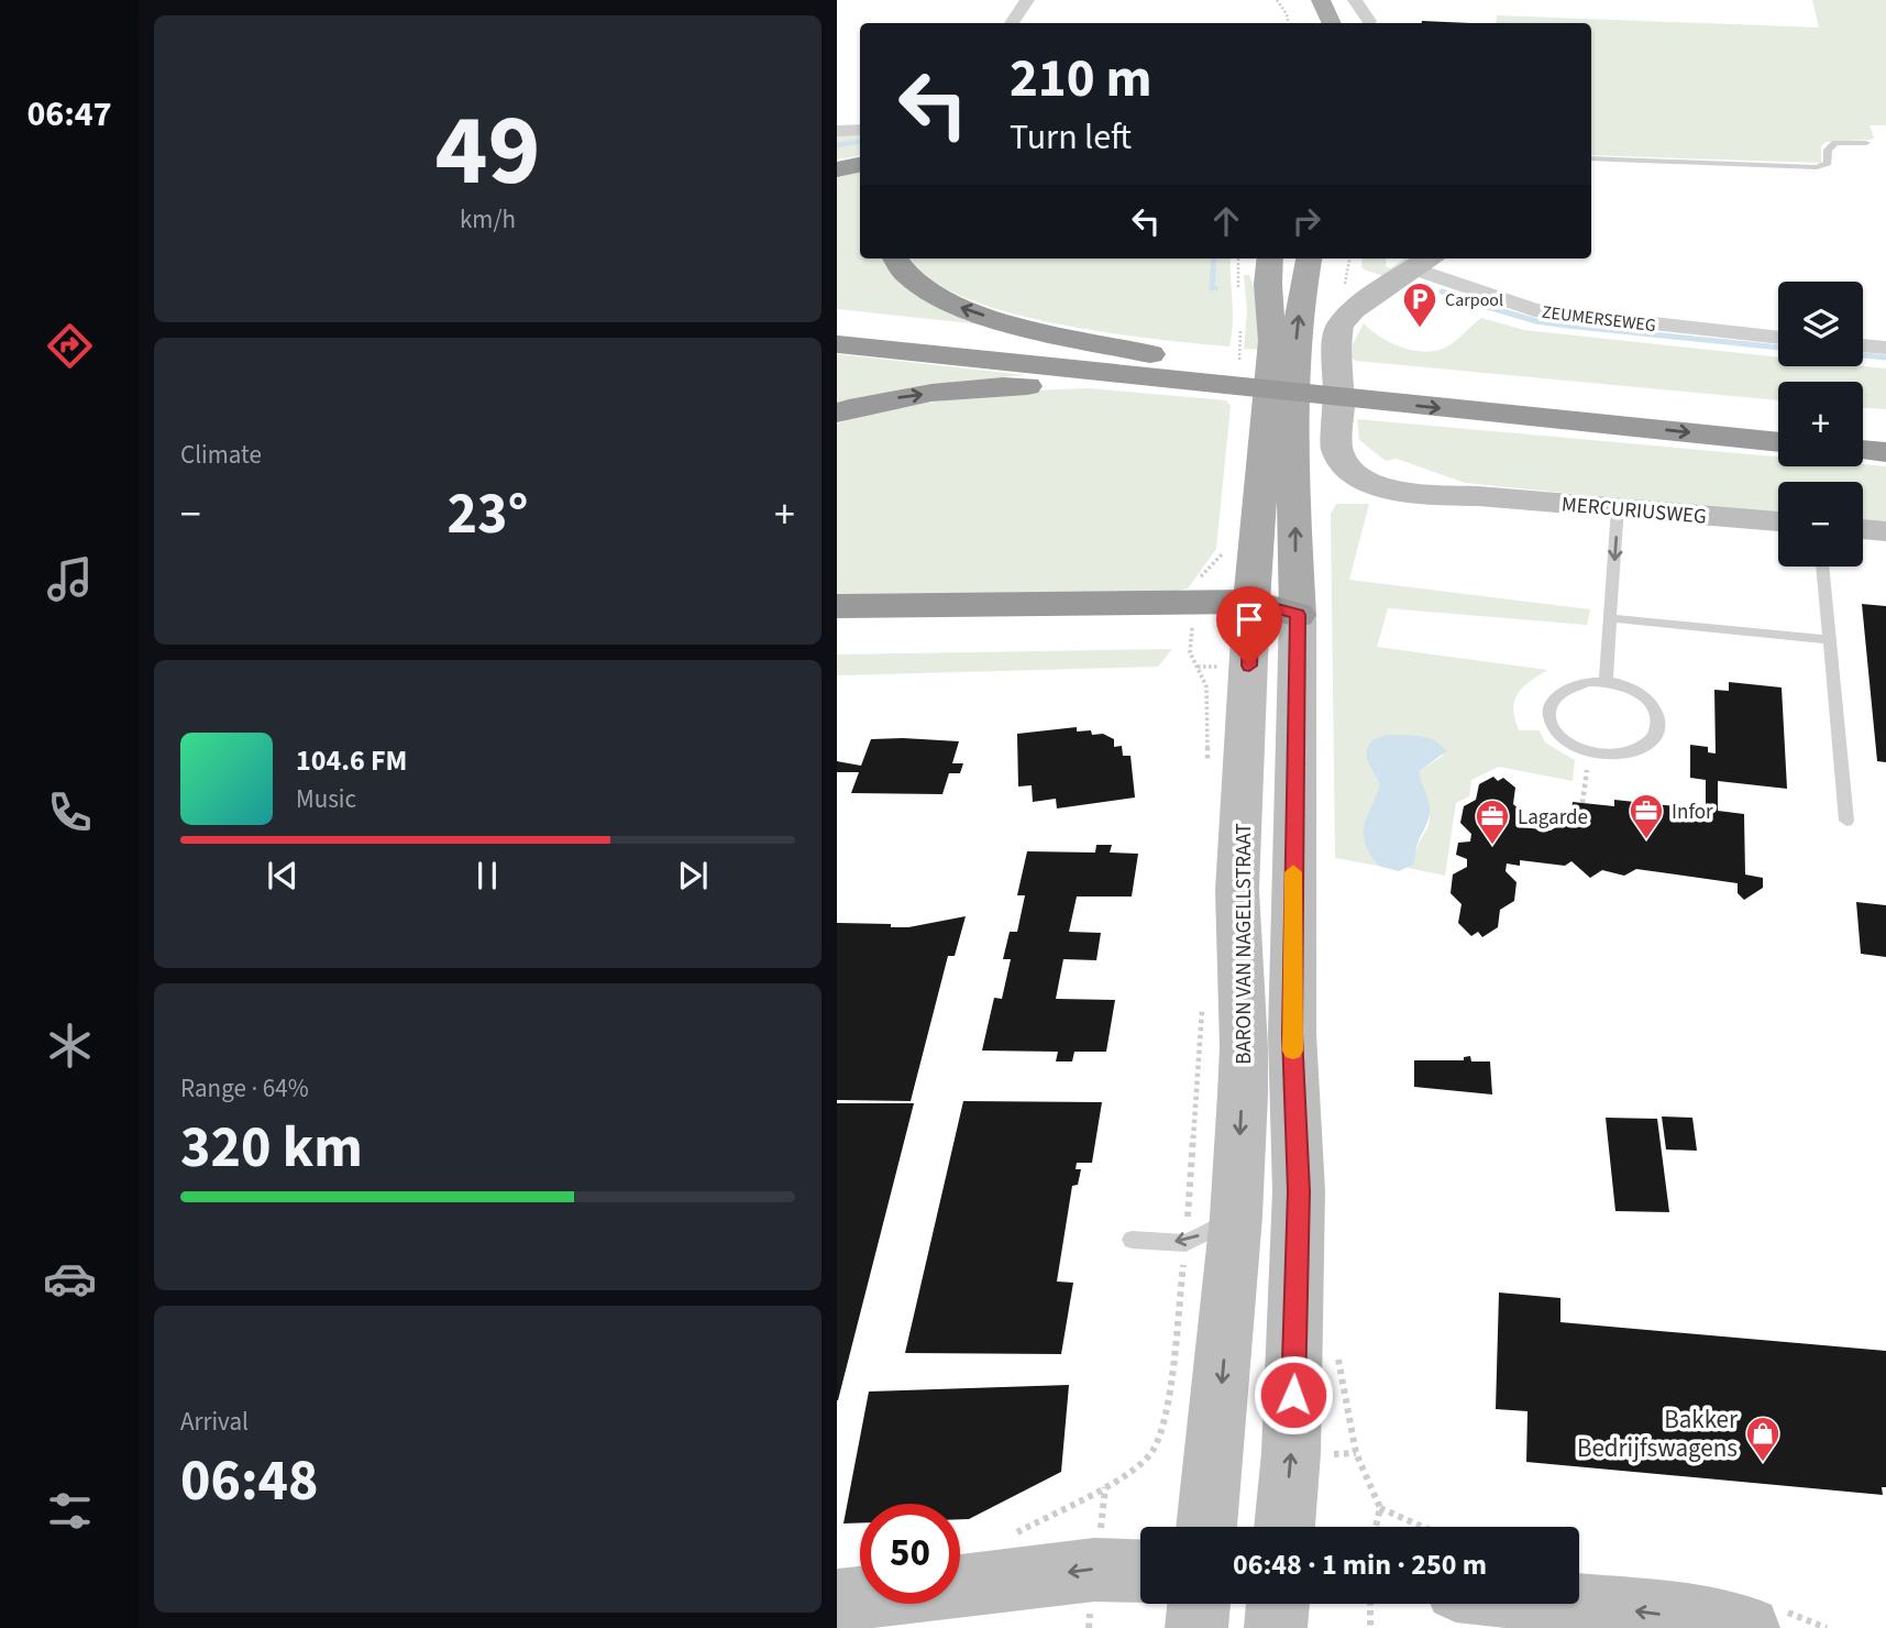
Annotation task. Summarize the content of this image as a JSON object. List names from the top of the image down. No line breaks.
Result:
{"streets":{"main road":["MERCURIUSWEG","BARON VAN NAGELLSTRAAT"],"street":["ZEUMERSEWEG"]},"crossings":[["ZEUMERSEWEG","MERCURIUSWEG"]],"places":{"parking":["Carpool"],"office":["Infor","Lagarde"],"shop":["Bakker Bedrijfswagens"]},"page":{"tabs":"06:47","tile":[["49","km/h"],"Climate",["Range · 64%","320 km"],["Arrival","06:48"]],"turn":["210 m","Turn left"],"map_buttons":["+","−"],"heat":["−","23°","+"],"song":["104.6 FM","Music"],"limit":"50","trip":"06:48 · 1 min · 250 m"}}
